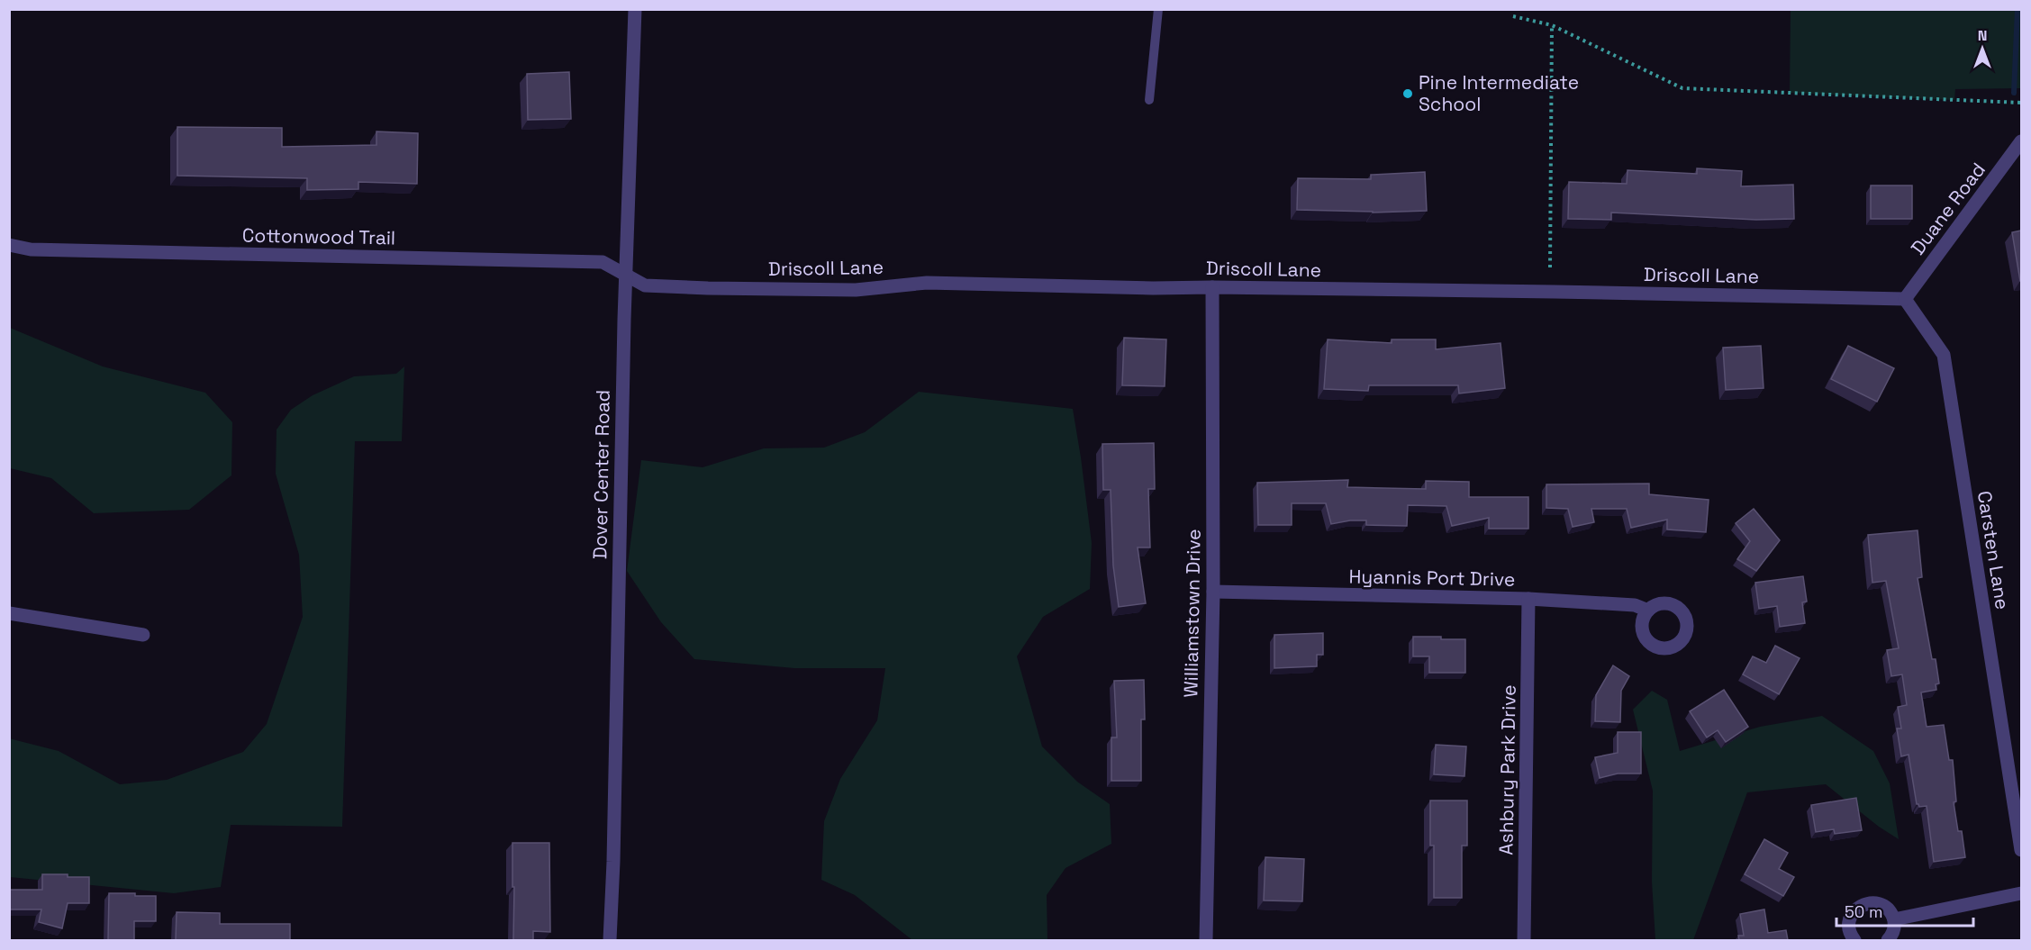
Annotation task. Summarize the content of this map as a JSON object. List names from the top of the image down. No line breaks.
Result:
{"streets":{"street":["Duane Road","Cottonwood Trail","Driscoll Lane","Dover Center Road","Carsten Lane","Hyannis Port Drive","Williamstown Drive","Ashbury Park Drive"]},"crossings":[["Duane Road","Driscoll Lane"],["Duane Road","Carsten Lane"],["Cottonwood Trail","Driscoll Lane"],["Cottonwood Trail","Dover Center Road"],["Driscoll Lane","Dover Center Road"],["Driscoll Lane","Carsten Lane"],["Driscoll Lane","Williamstown Drive"],["Hyannis Port Drive","Williamstown Drive"],["Hyannis Port Drive","Ashbury Park Drive"]],"places":["Pine Intermediate School"],"scale_bar":"50 m","north":"top"}
